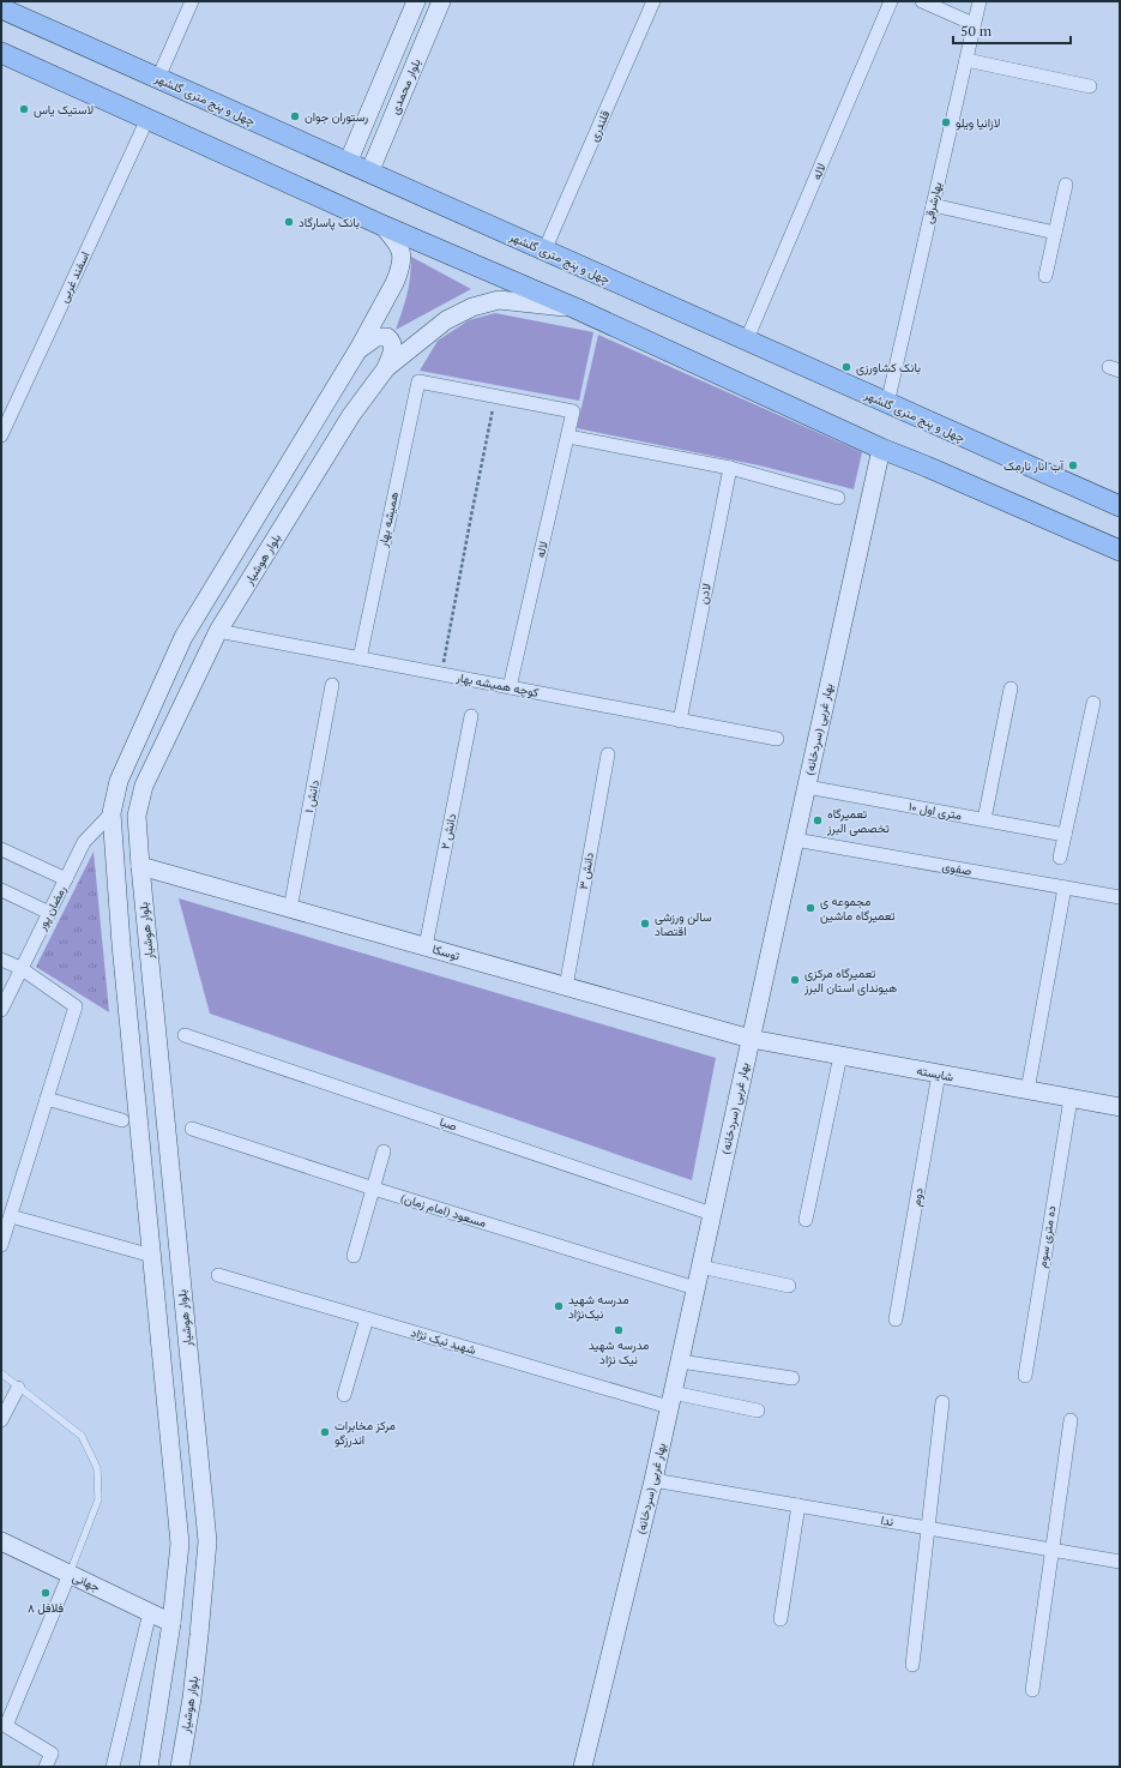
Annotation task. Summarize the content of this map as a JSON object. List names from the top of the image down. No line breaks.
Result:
{"streets":{"main road":["بلوار محمدی","چهل و پنج متری گلشهر","بلوار هوشیار","بهار غربی (سردخانه)","توسکا","شایسته","جهانی"],"street":["قلندری","لاله","بهارشرقی","اسفند غربی","همیشه بهار","لادن","کوچه همیشه بهار","دانش ۱","۱۰ متری اول","دانش ۲","صفوی","دانش ۳","رمضان پور","صبا","دوم","مسعود (امام زمان)","ده متری سوم","شهید نیک نژاد","ندا"]},"crossings":[["بلوار محمدی","چهل و پنج متری گلشهر"],["چهل و پنج متری گلشهر","قلندری"],["چهل و پنج متری گلشهر","لاله"],["چهل و پنج متری گلشهر","بهارشرقی"],["لاله","همیشه بهار"],["لاله","کوچه همیشه بهار"],["همیشه بهار","کوچه همیشه بهار"],["بلوار هوشیار","کوچه همیشه بهار"],["بلوار هوشیار","توسکا"],["لادن","کوچه همیشه بهار"],["بهار غربی (سردخانه)","۱۰ متری اول"],["بهار غربی (سردخانه)","صفوی"],["بهار غربی (سردخانه)","توسکا"],["بهار غربی (سردخانه)","شایسته"],["بهار غربی (سردخانه)","صبا"],["بهار غربی (سردخانه)","مسعود (امام زمان)"],["بهار غربی (سردخانه)","شهید نیک نژاد"],["بهار غربی (سردخانه)","ندا"],["دانش ۱","توسکا"],["دانش ۲","توسکا"],["دانش ۳","توسکا"],["توسکا","شایسته"],["شایسته","دوم"],["شایسته","ده متری سوم"]],"places":["لاستیک یاس","رستوران جوان","لازانیا ویلو","بانک پاسارگاد","بانک کشاورزی","آب انار نارمک","تعمیرگاه تخصصی البرز","مجموعه ی تعمیرگاه ماشین","سالن ورزشی اقتصاد","تعمیرگاه مرکزی هیوندای استان البرز","مدرسه شهید نیک‌نژاد","مدرسه شهید نیک نژاد","مرکز مخابرات اندرزگو","فلافل ۸"],"scale_bar":"50 m"}
